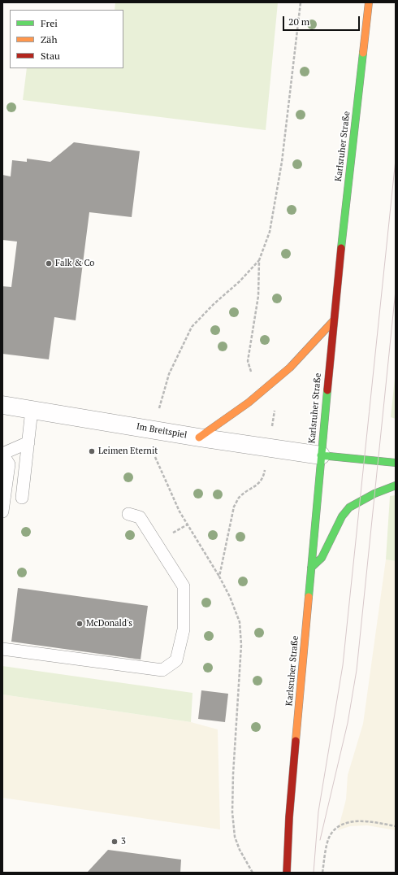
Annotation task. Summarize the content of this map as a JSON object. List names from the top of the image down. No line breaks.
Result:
{"streets":{"main road":["Karlsruher Straße"],"street":["Im Breitspiel"]},"crossings":[["Karlsruher Straße","Im Breitspiel"]],"places":["Falk & Co","Leimen Eternit","McDonald's","3"],"legend":["Frei","Zäh","Stau"],"scale_bar":"20 m"}
